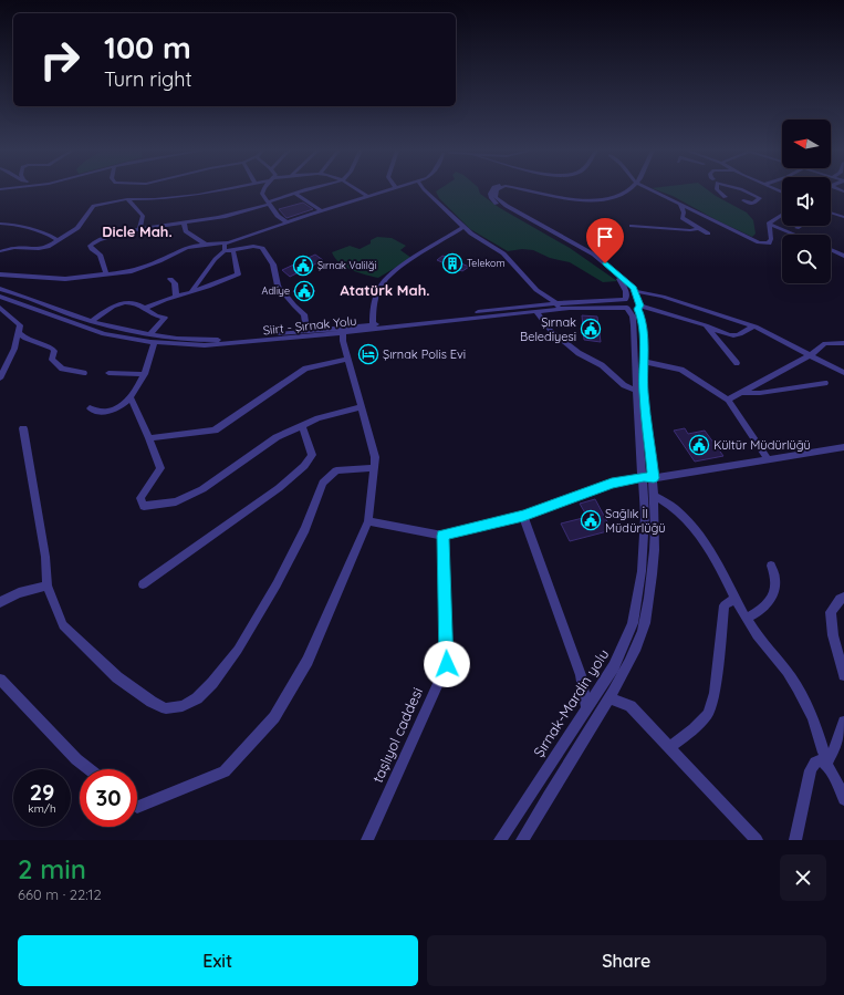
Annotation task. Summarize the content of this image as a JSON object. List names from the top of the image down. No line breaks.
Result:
{"streets":{"street":["Siirt - Şırnak Yolu","Şırnak-Mardin yolu","taşlıyol caddesi"]},"crossings":[["Siirt - Şırnak Yolu","Şırnak-Mardin yolu"]],"districts":["Dicle Mah.","Atatürk Mah."],"places":{"building":["Telekom"],"public building":["Şırnak Valilği","Adliye","Şırnak Belediyesi","Kültür Müdürlüğü","Sağlık İl Müdürlüğü"],"hotel":["Şırnak Polis Evi"]},"north":"left","page":{"turn":["100 m","Turn right"],"speed":"29 km/h","limit":"30","heading":["2 min","660 m · 22:12"],"buttons":["Exit","Share"]}}
